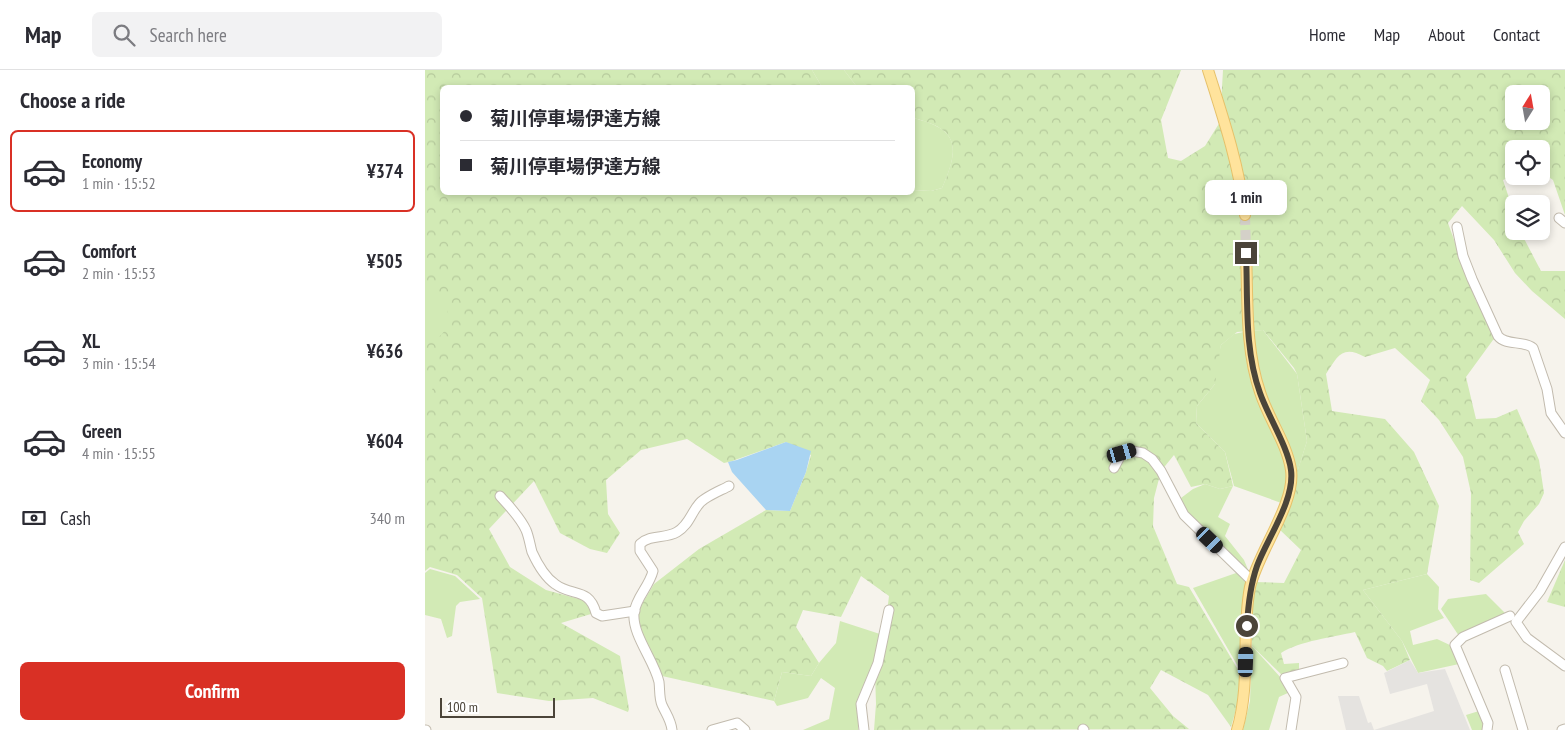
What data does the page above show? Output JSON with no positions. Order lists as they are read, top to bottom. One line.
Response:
{"scale_bar":"100 m","north":"top","page":{"header":"Map","search":"Search here","nav":["Home","Map","About","Contact"],"heading":"Choose a ride","banner":["菊川停車場伊達方線","菊川停車場伊達方線"],"list":[{"name":"Economy","note":"1 min · 15:52","value":"¥374"},{"name":"Comfort","note":"2 min · 15:53","value":"¥505"},{"name":"XL","note":"3 min · 15:54","value":"¥636"},{"name":"Green","note":"4 min · 15:55","value":"¥604"}],"bubble":"1 min","pay":["Cash","340 m"],"buttons":"Confirm","scale":"100 m"}}
